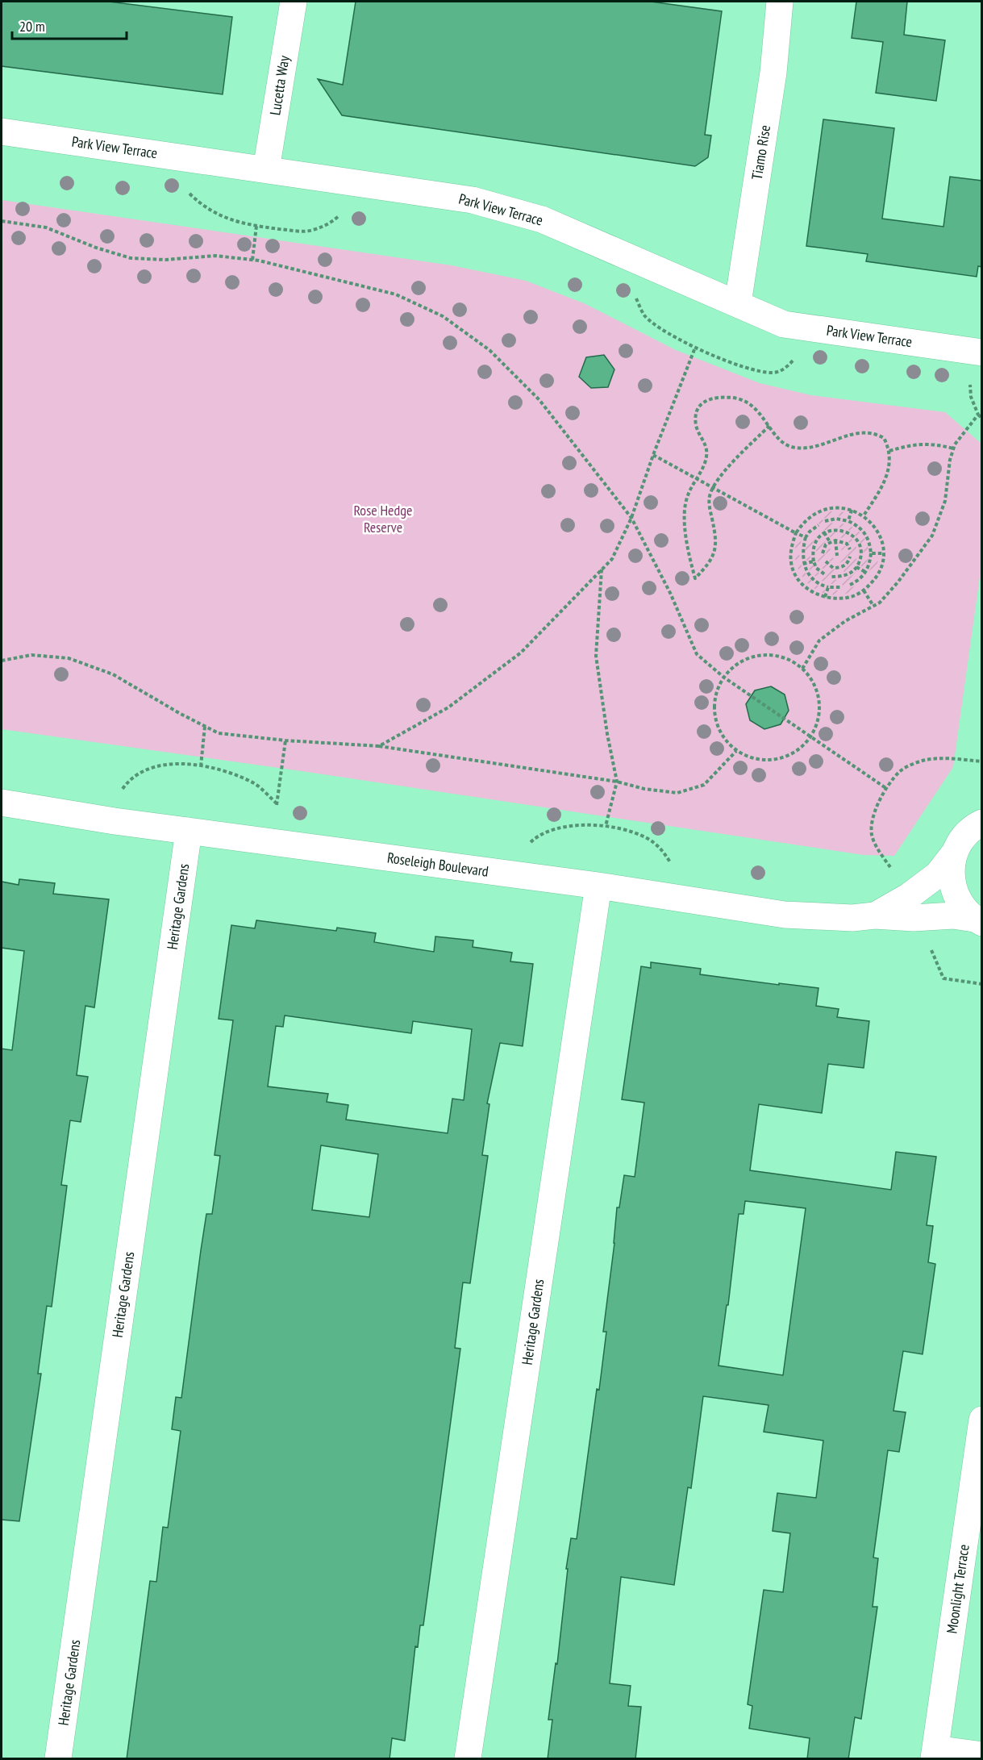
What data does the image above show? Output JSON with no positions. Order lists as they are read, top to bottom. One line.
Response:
{"streets":{"street":["Lucetta Way","Park View Terrace","Tiamo Rise","Roseleigh Boulevard","Heritage Gardens","Moonlight Terrace"]},"crossings":[["Lucetta Way","Park View Terrace"],["Park View Terrace","Tiamo Rise"],["Roseleigh Boulevard","Heritage Gardens"]],"parks":["Rose Hedge Reserve"],"scale_bar":"20 m"}
